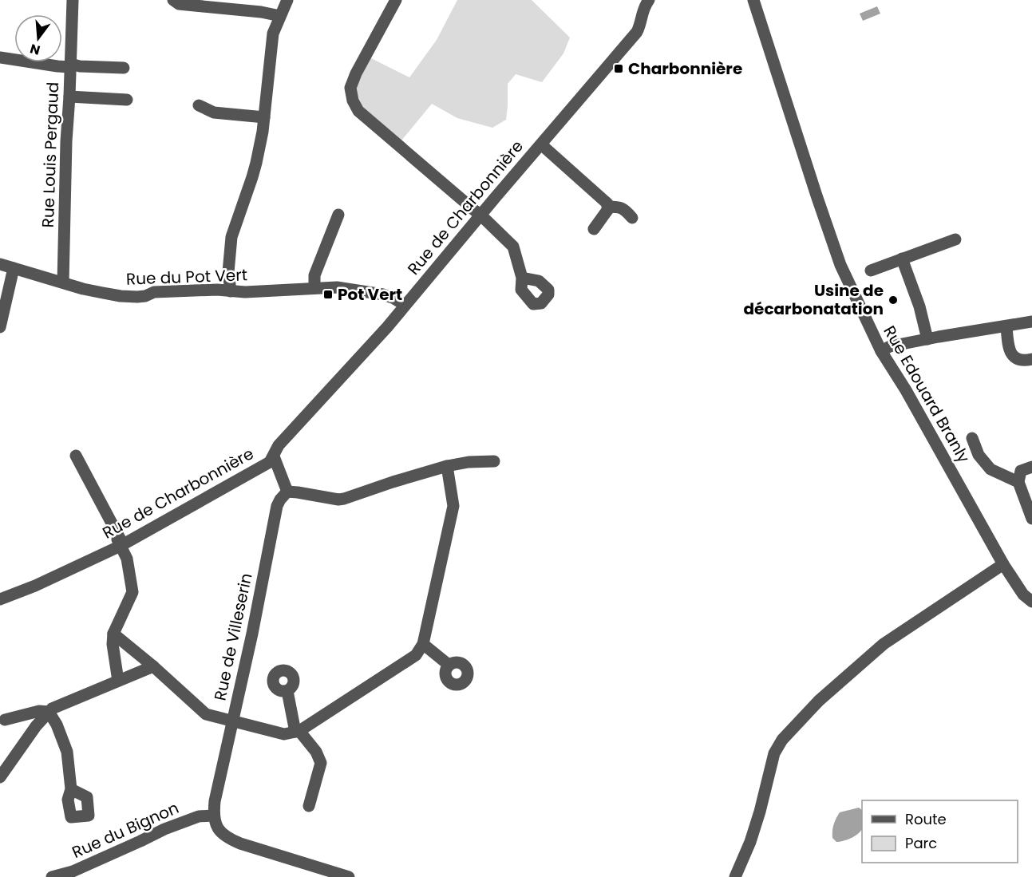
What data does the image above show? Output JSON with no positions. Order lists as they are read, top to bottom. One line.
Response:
{"streets":{"street":["Rue Louis Pergaud","Rue de Charbonnière","Rue du Pot Vert","Rue Edouard Branly","Rue de Villeserin","Rue du Bignon"]},"crossings":[["Rue Louis Pergaud","Rue du Pot Vert"],["Rue de Charbonnière","Rue du Pot Vert"],["Rue de Villeserin","Rue du Bignon"]],"places":{"transit":["Charbonnière","Pot Vert"],"other":["Usine de décarbonatation"]},"legend":["Route","Parc"],"north":"bottom"}
